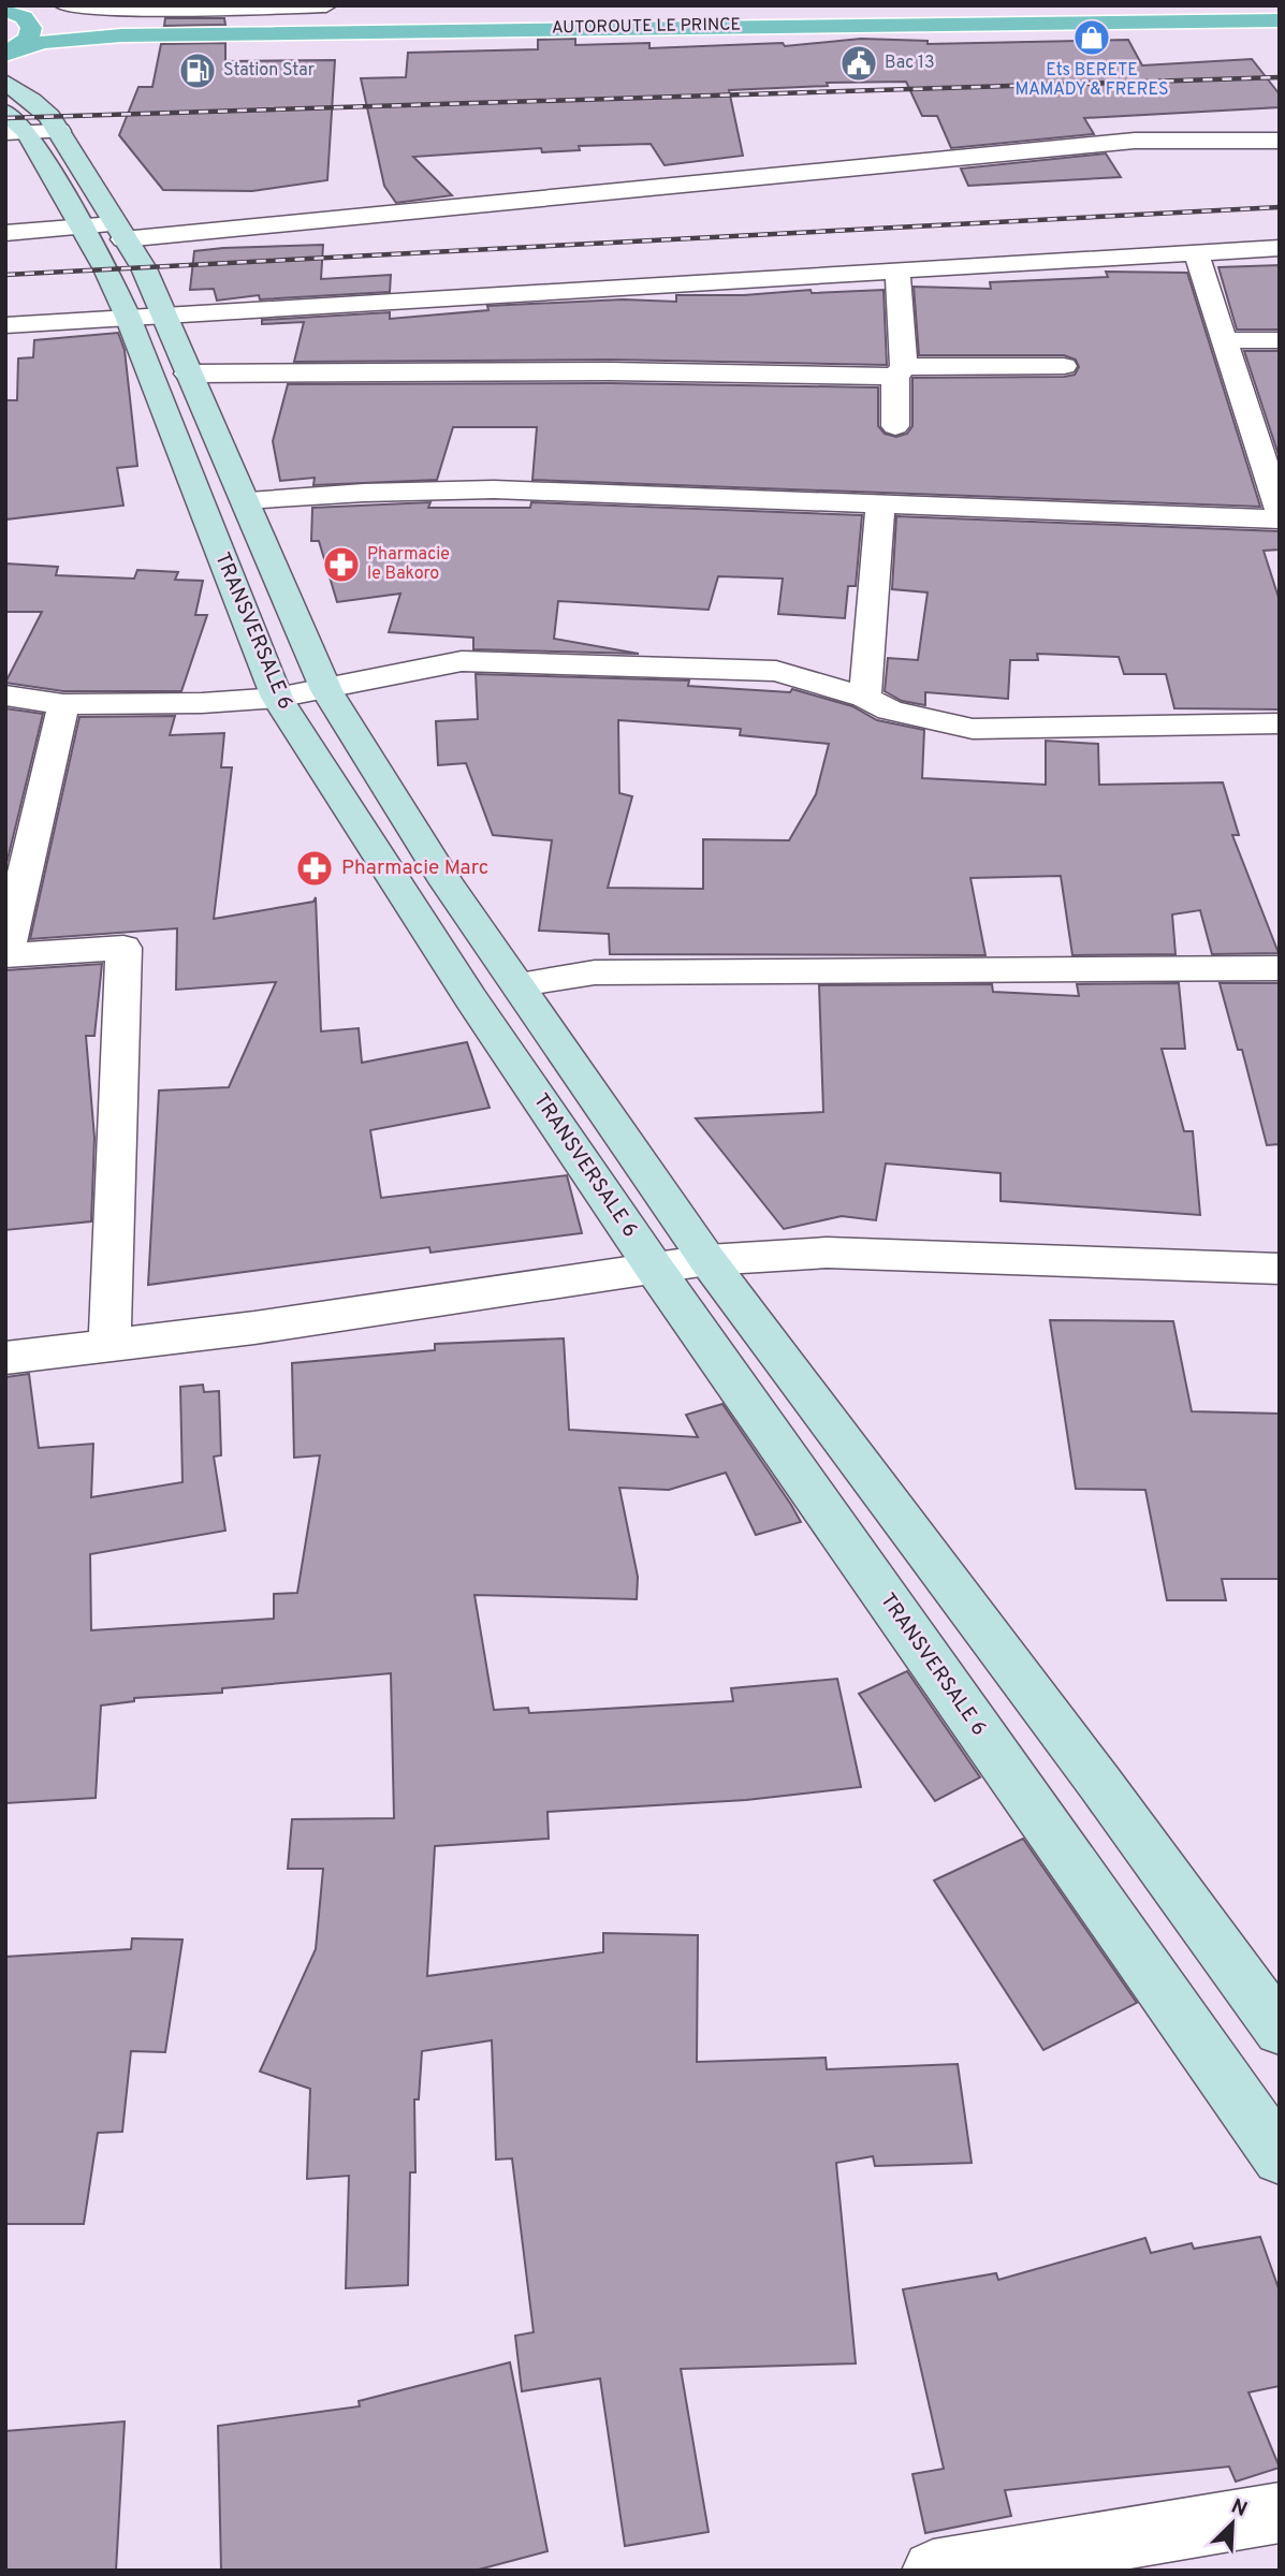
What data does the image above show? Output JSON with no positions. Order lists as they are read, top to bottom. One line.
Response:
{"streets":{"main road":["AUTOROUTE LE PRINCE","TRANSVERSALE 6"]},"crossings":[["AUTOROUTE LE PRINCE","TRANSVERSALE 6"]],"places":{"shop":["Ets BERETE MAMADY & FRERES"],"public building":["Bac 13"],"fuel station":["Station Star"],"pharmacy":["Pharmacie le Bakoro","Pharmacie Marc"]},"north":"top right"}
